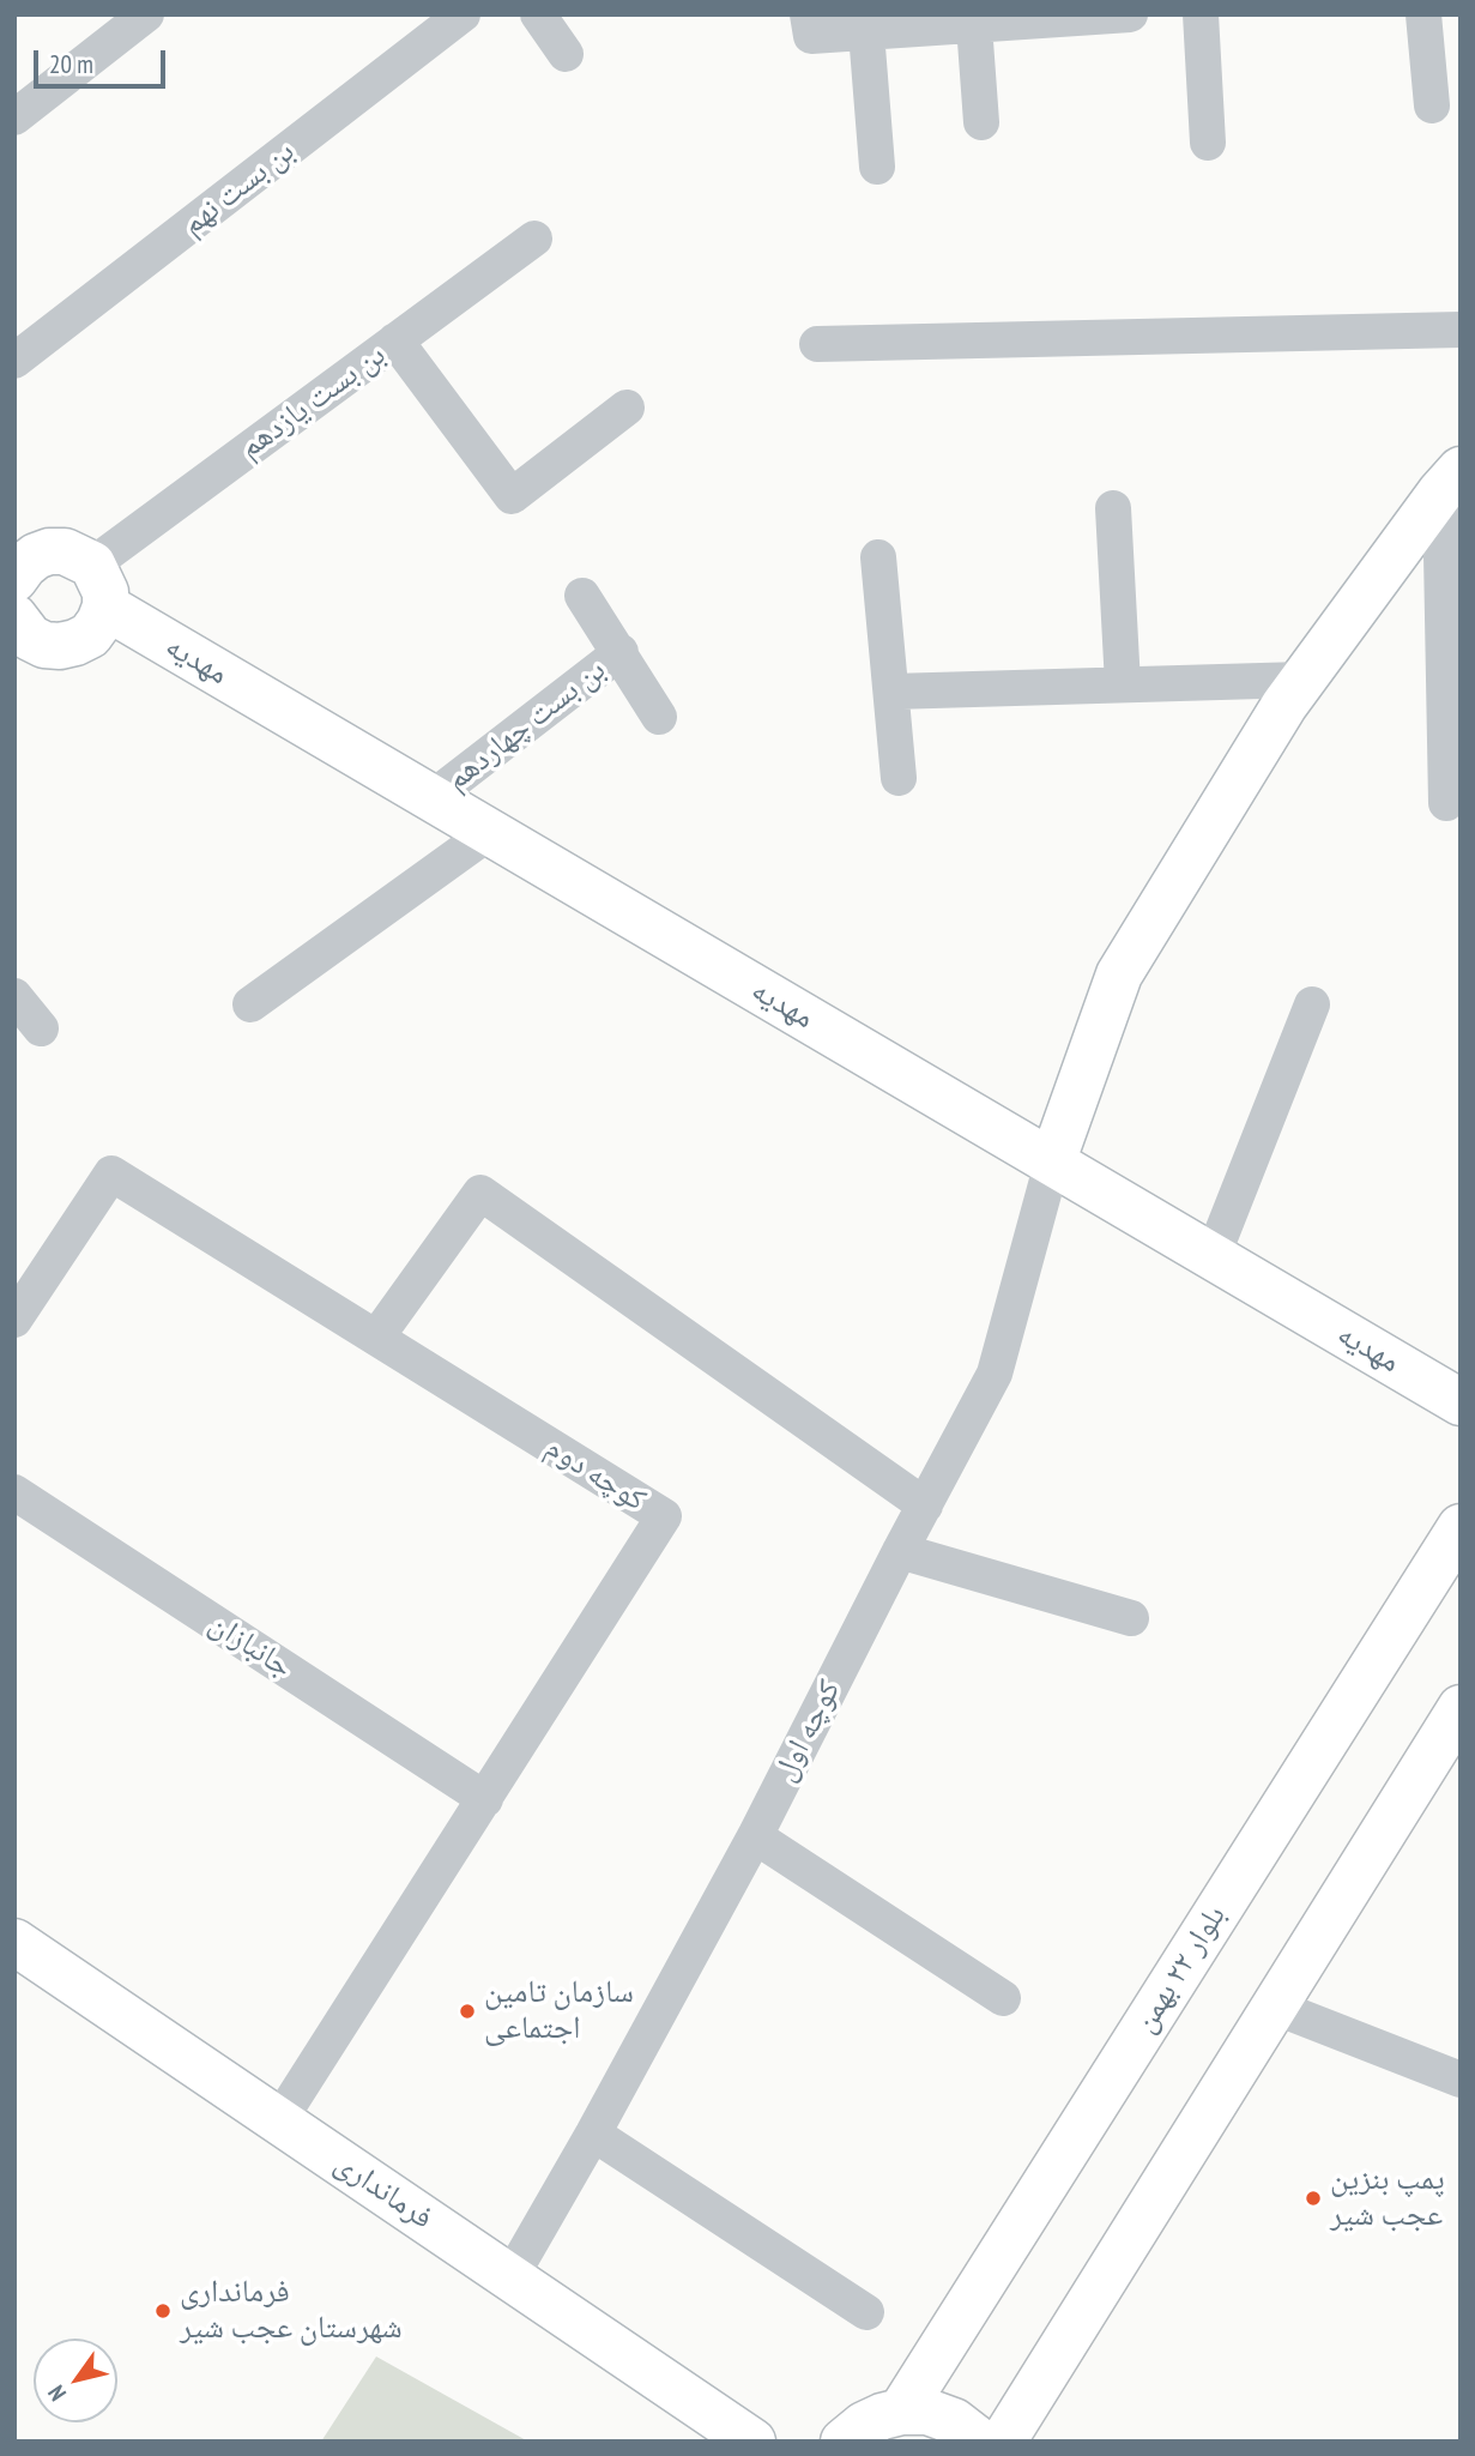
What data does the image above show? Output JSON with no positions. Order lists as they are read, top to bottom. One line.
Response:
{"streets":{"street":["بن بست نهم","بن بست یازدهم","مهدیه","بن بست چهاردهم","کوچه دوم","جانبازان","کوچه اول","بلوار ۲۲ بهمن","فرمانداری"]},"crossings":[["بن بست یازدهم","مهدیه"],["مهدیه","بن بست چهاردهم"],["مهدیه","کوچه اول"],["کوچه دوم","جانبازان"],["کوچه دوم","فرمانداری"],["کوچه اول","فرمانداری"]],"places":["سازمان تامین اجتماعی","پمپ بنزین عجب شیر","فرمانداری شهرستان عجب شیر"],"scale_bar":"20 m","north":"bottom left"}
